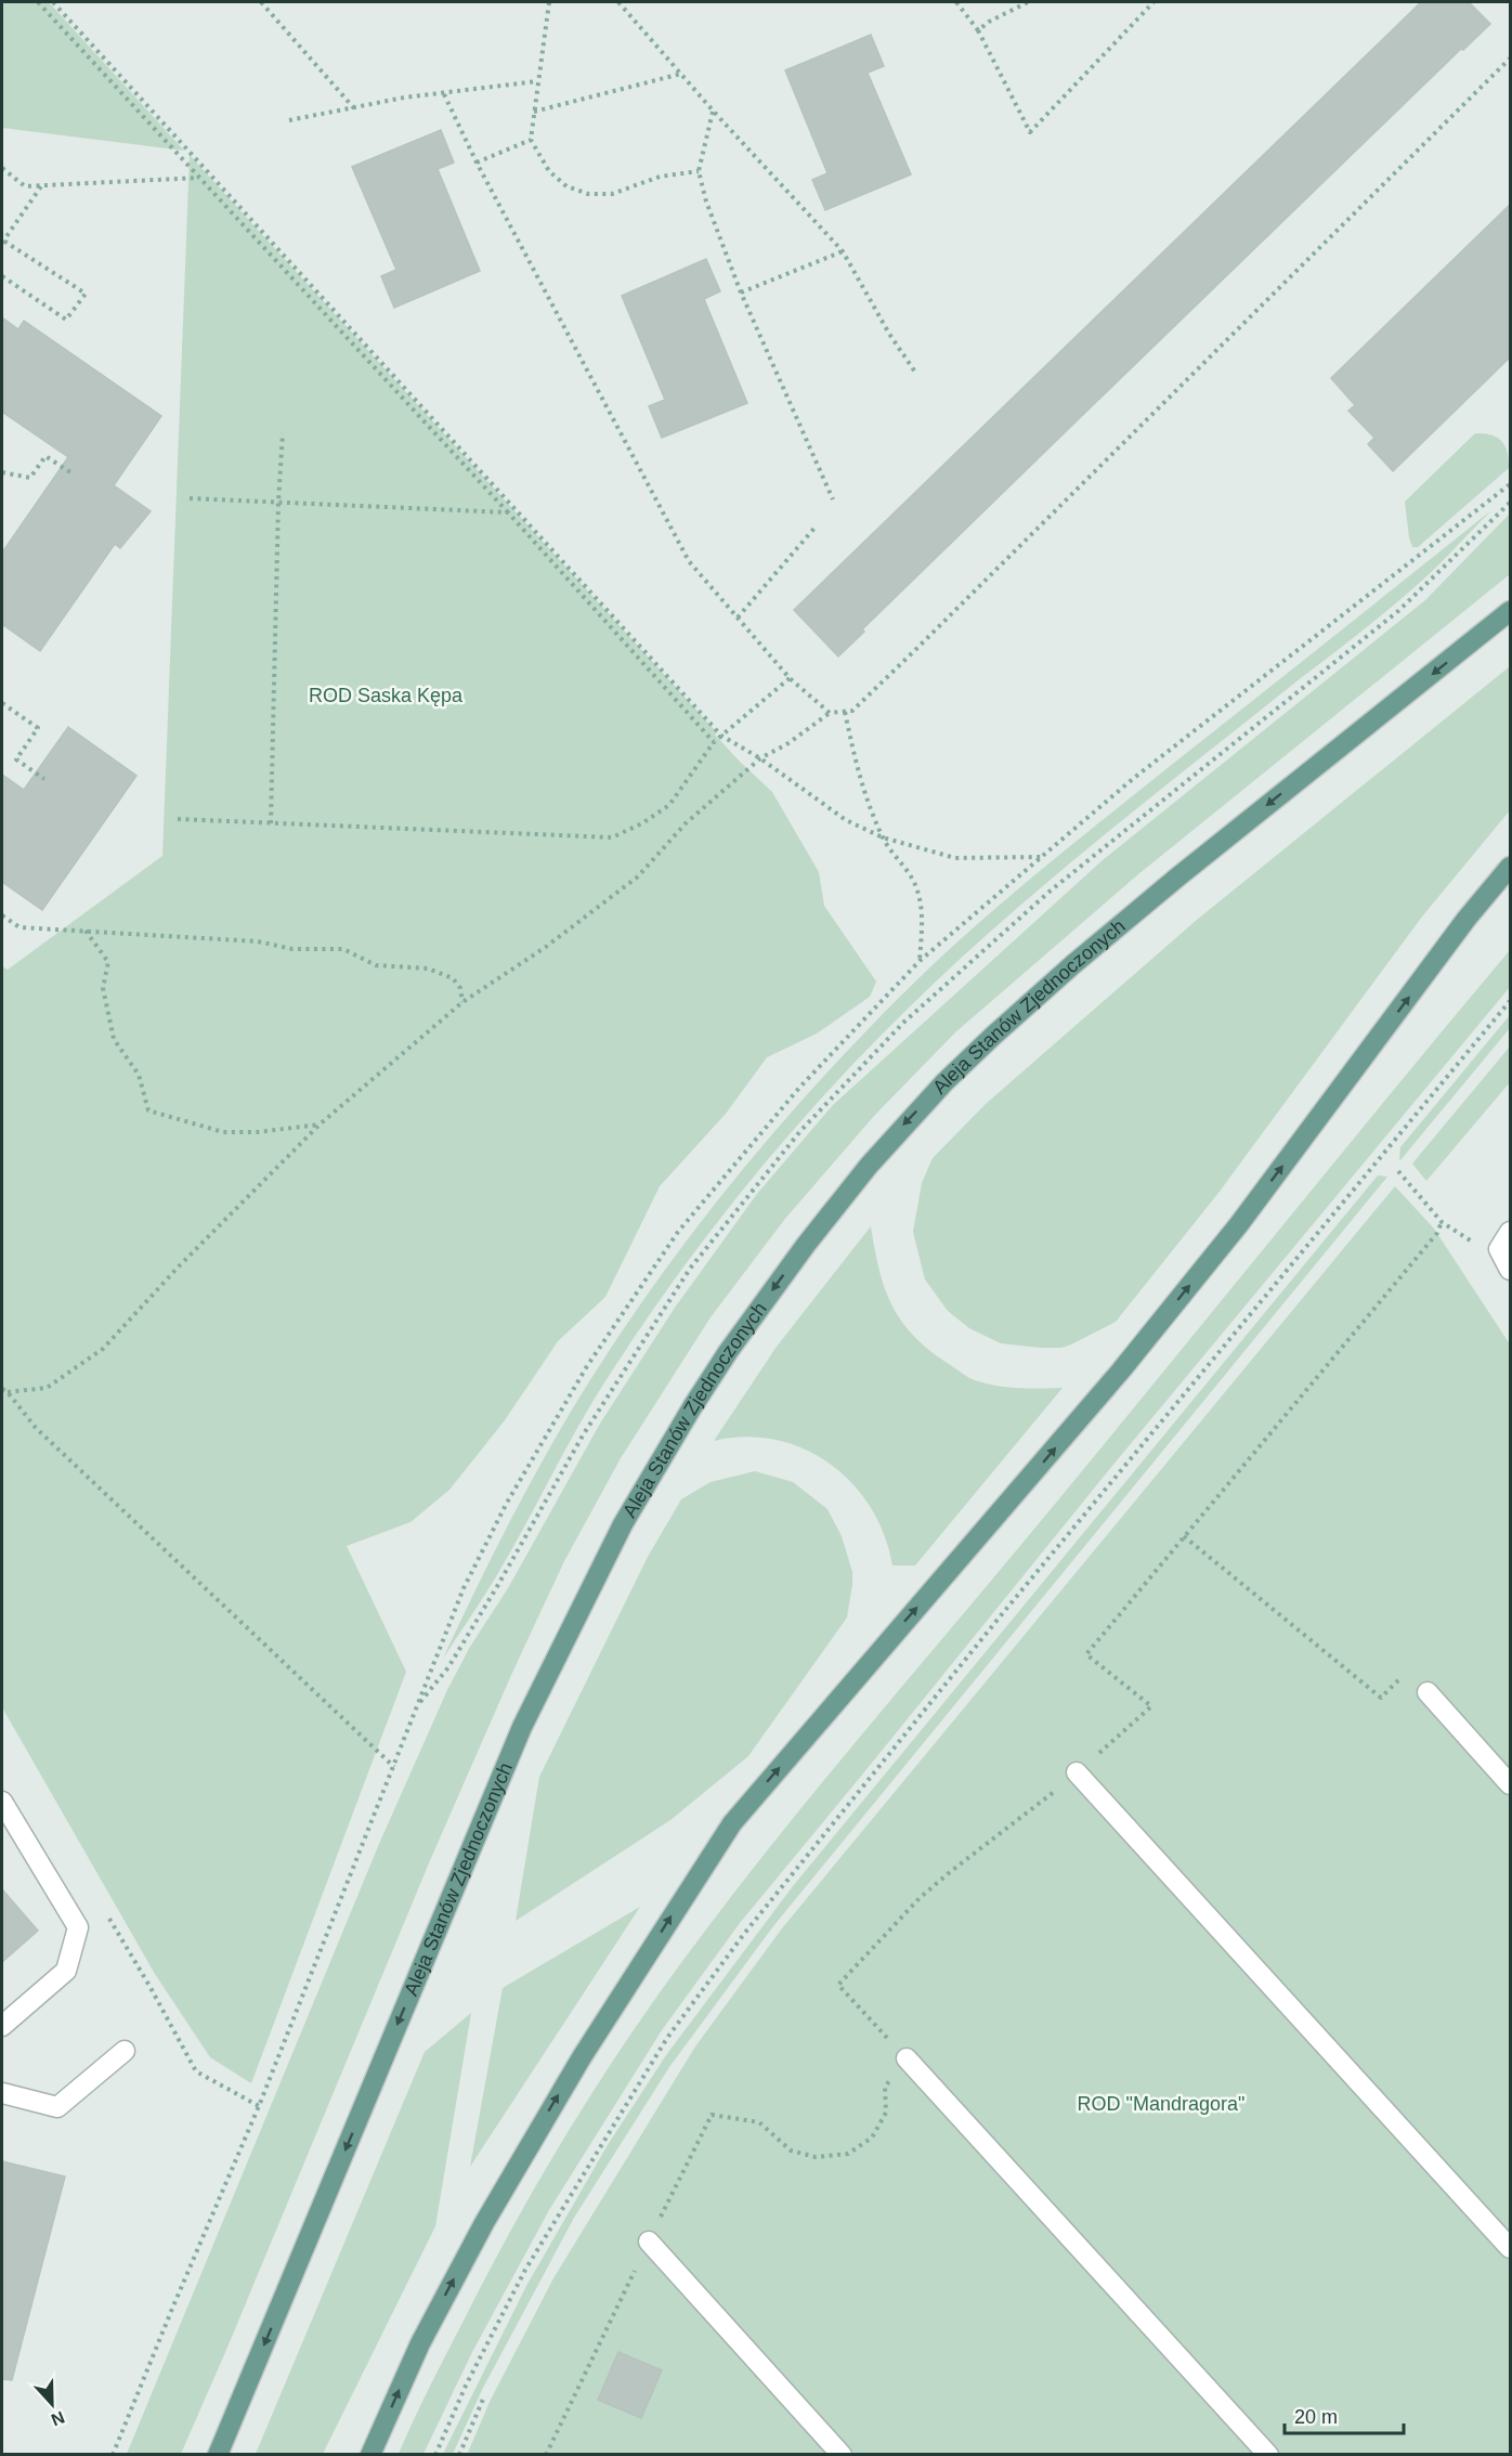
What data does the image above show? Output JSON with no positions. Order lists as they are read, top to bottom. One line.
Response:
{"streets":{"main road":["Aleja Stanów Zjednoczonych"]},"one_way":["Aleja Stanów Zjednoczonych"],"parks":["ROD Saska Kępa","ROD \"Mandragora\""],"scale_bar":"20 m","north":"bottom"}
